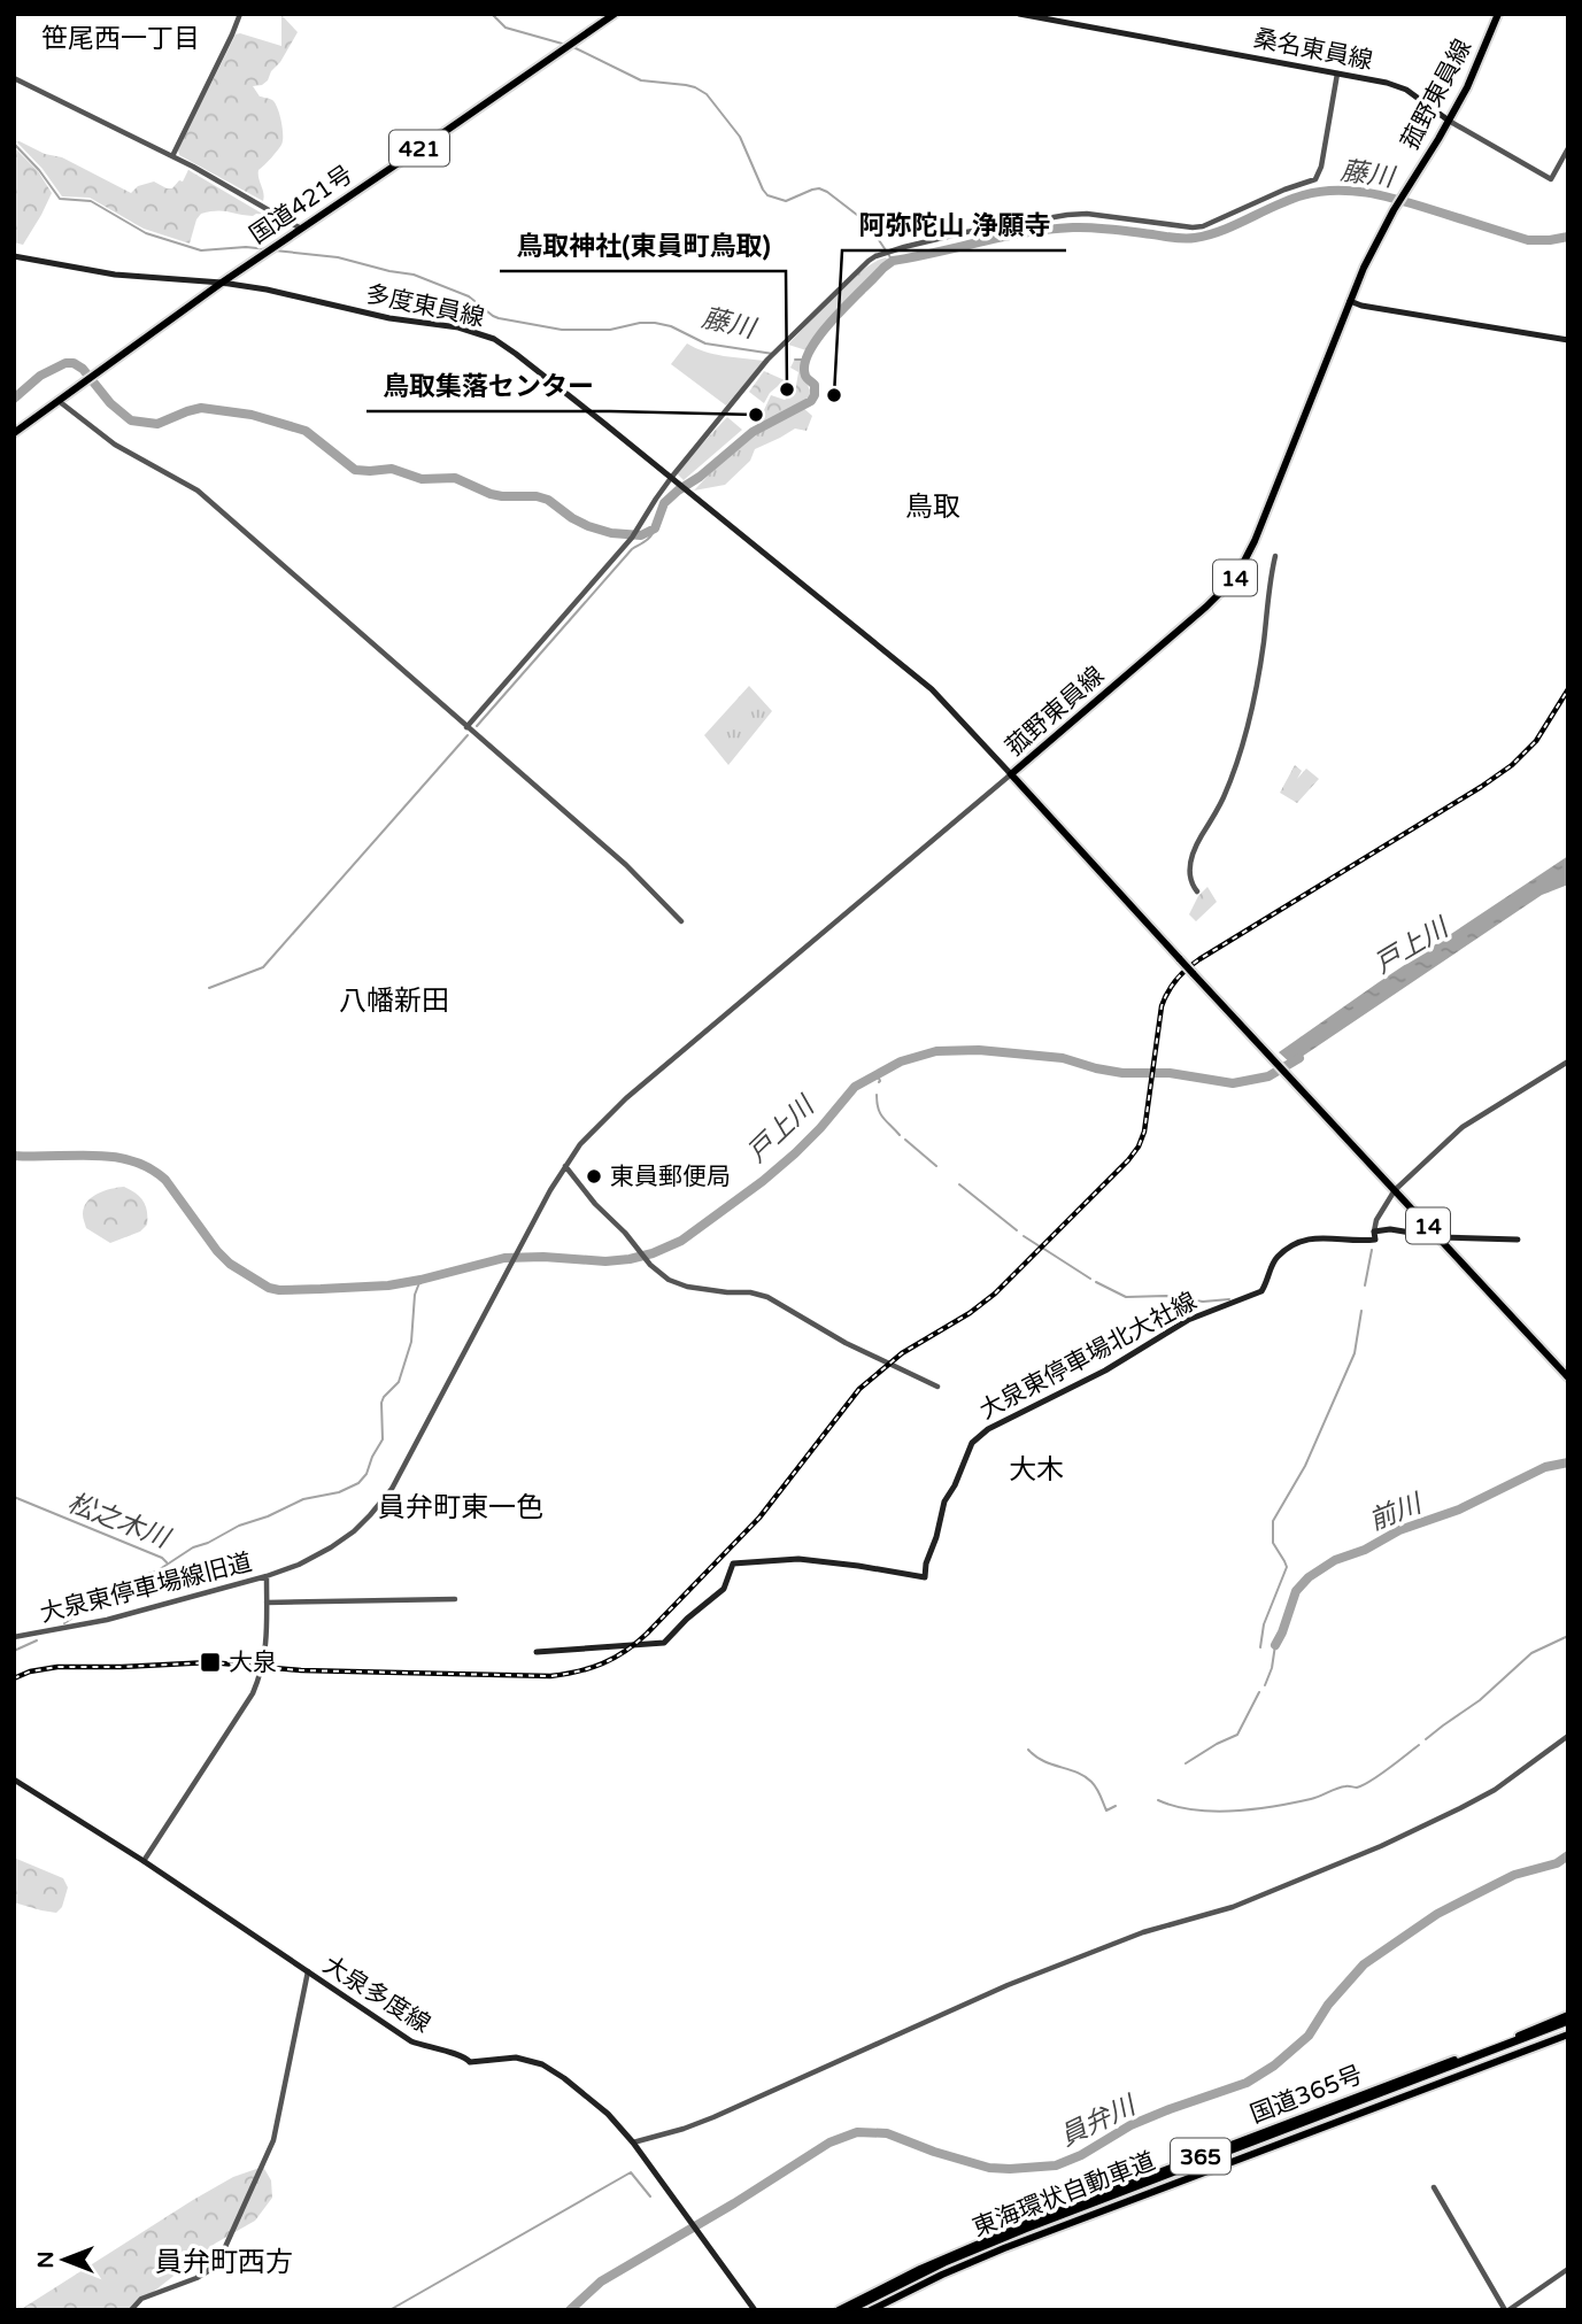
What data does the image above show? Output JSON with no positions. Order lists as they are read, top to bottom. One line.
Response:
{"streets":{"highway":["東海環状自動車道"],"main road":["桑名東員線","菰野東員線","421","国道421号","多度東員線","14","大泉東停車場北大社線","大泉多度線","国道365号","365"],"street":["大泉東停車場線旧道"]},"crossings":[["桑名東員線","菰野東員線"],["菰野東員線","多度東員線"],["菰野東員線","大泉東停車場北大社線"],["国道421号","多度東員線"],["国道365号","東海環状自動車道"]],"districts":["笹尾西一丁目","鳥取","八幡新田","大木","員弁町東一色","員弁町西方"],"water":["藤川","戸上川","前川","松之木川","員弁川"],"places":{"other":["鳥取神社(東員町鳥取)","阿弥陀山 浄願寺","鳥取集落センター","東員郵便局"],"transit":["大泉"]},"north":"left"}
